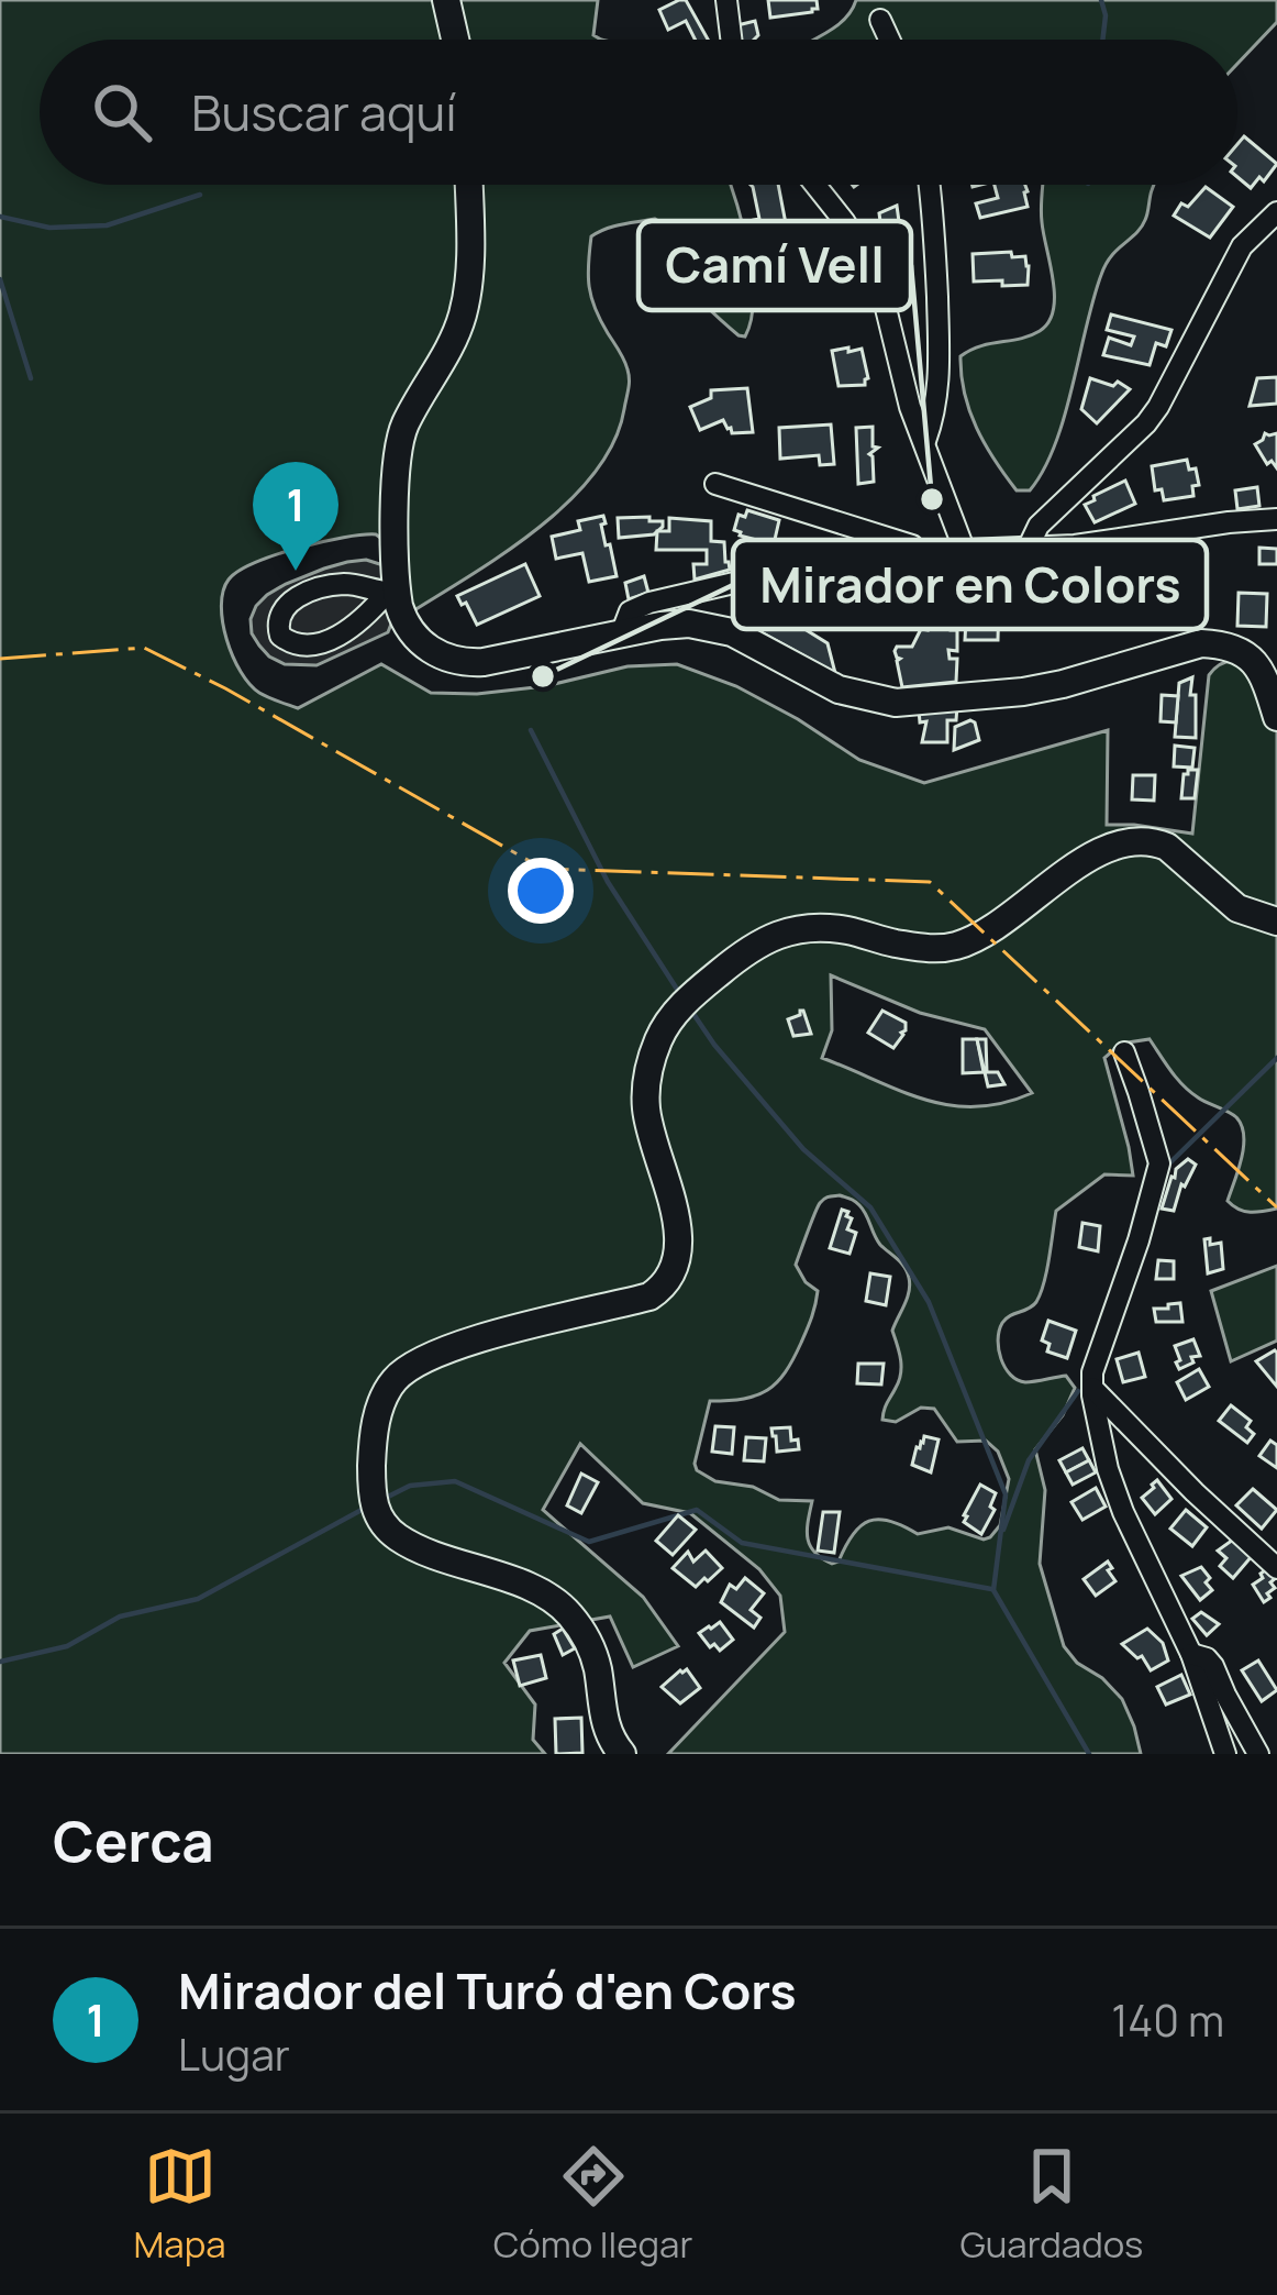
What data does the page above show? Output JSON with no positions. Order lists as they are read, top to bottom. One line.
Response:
{"places":["Camí Vell","Mirador en Colors"],"page":{"search":"Buscar aquí","pins":"1","heading":"Cerca","list":[{"mark":"1","name":"Mirador del Turó d'en Cors","note":"Lugar","value":"140 m"}],"nav":["Mapa","Cómo llegar","Guardados"]}}
